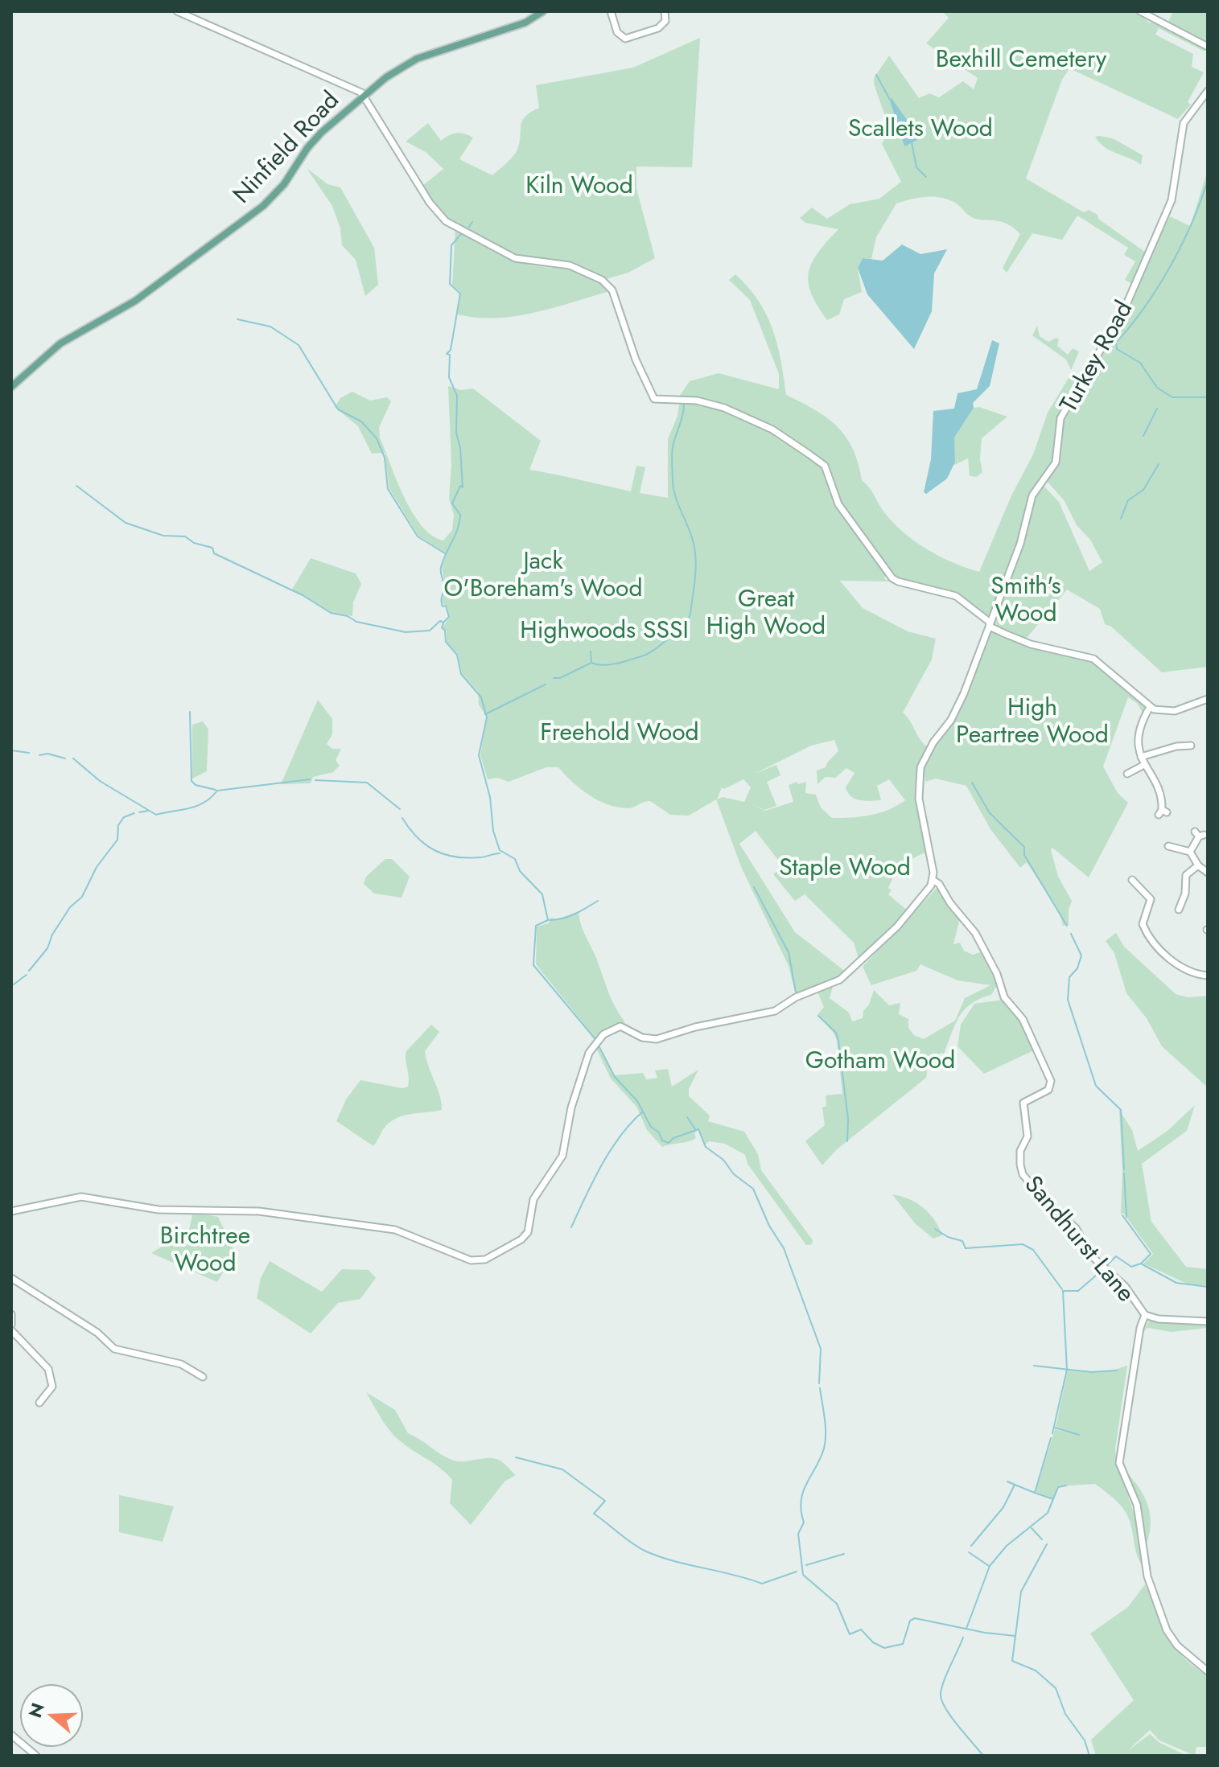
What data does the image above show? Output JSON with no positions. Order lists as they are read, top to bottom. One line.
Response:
{"streets":{"main road":["Ninfield Road"],"street":["Turkey Road","Sandhurst Lane"]},"crossings":[["Turkey Road","Sandhurst Lane"]],"parks":["Bexhill Cemetery","Scallets Wood","Kiln Wood","Jack O'Boreham's Wood","Smith's Wood","Great High Wood","Highwoods SSSI","High Peartree Wood","Freehold Wood","Staple Wood","Gotham Wood","Birchtree Wood"],"north":"left"}
